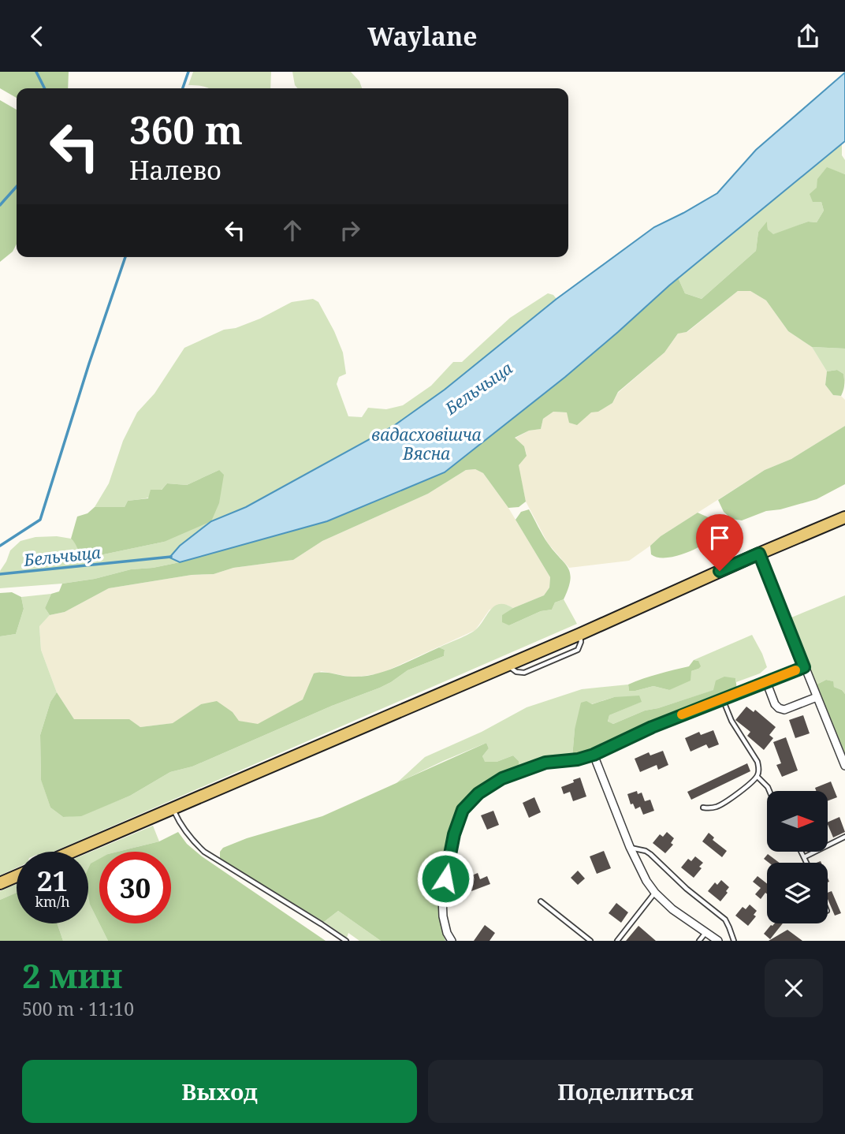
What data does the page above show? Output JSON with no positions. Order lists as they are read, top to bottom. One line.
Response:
{"water":["Бельчыца","вадасховішча Вясна"],"north":"right","page":{"header":"Waylane","turn":["360 m","Налево"],"speed":"21 km/h","limit":"30","heading":["2 мин","500 m · 11:10"],"buttons":["Выход","Поделиться"]}}
